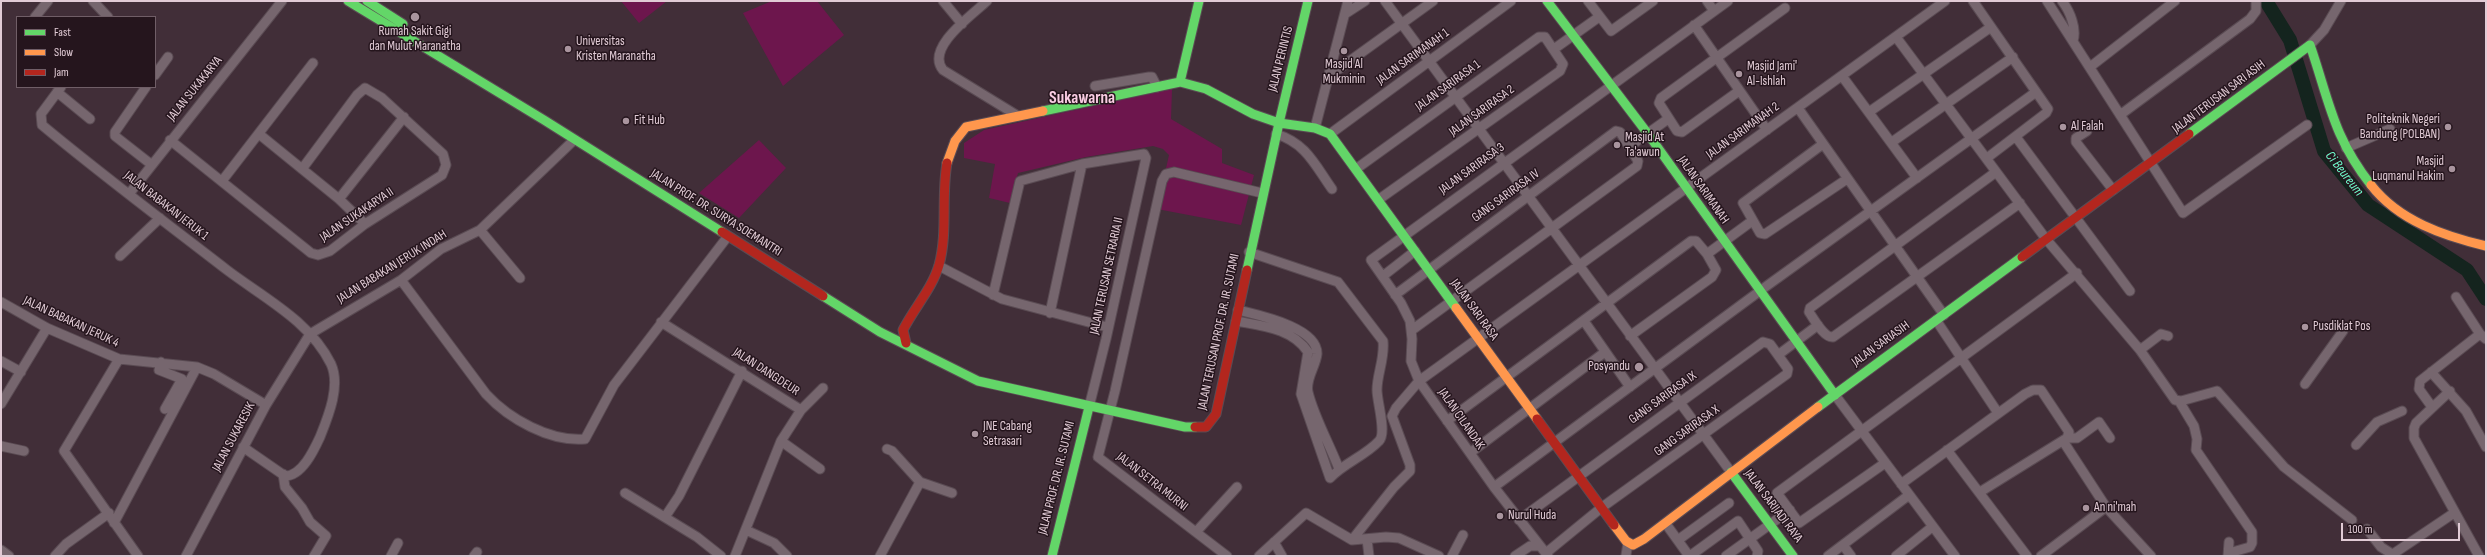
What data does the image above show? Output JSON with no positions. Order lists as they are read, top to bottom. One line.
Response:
{"streets":{"main road":["JALAN PERINTIS","JALAN TERUSAN SARI ASIH","JALAN SARIMANAH","JALAN PROF. DR. SURYA SOEMANTRI","JALAN SARI RASA","JALAN TERUSAN PROF. DR. IR. SUTAMI","JALAN SARIASIH","JALAN PROF. DR. IR. SUTAMI","JALAN SARIJADI RAYA"],"street":["JALAN SARIMANAH 1","JALAN SARIRASA 1","JALAN SUKAKARYA","JALAN SARIRASA 2","JALAN SARIMANAH 2","JALAN SARIRASA 3","GANG SARIRASA IV","JALAN BABAKAN JERUK 1","JALAN SUKAKARYA II","JALAN BABAKAN JERUK INDAH","JALAN TERUSAN SETRARIA II","JALAN BABAKAN JERUK 4","JALAN DANGDEUR","GANG SARIRASA IX","JALAN CILANDAK","GANG SARIRASA X","JALAN SUKARESIK","JALAN SETRA MURNI"]},"crossings":[["JALAN SARIMANAH 1","JALAN SARI RASA"],["JALAN PERINTIS","JALAN TERUSAN PROF. DR. IR. SUTAMI"],["JALAN SARIRASA 1","JALAN SARIRASA 2"],["JALAN SARIRASA 1","JALAN SARI RASA"],["JALAN SUKAKARYA","JALAN BABAKAN JERUK 1"],["JALAN SUKAKARYA","JALAN SUKAKARYA II"],["JALAN TERUSAN SARI ASIH","JALAN SARIASIH"],["JALAN SARIRASA 2","JALAN SARI RASA"],["JALAN SARIMANAH 2","JALAN SARIMANAH"],["JALAN SARIMANAH 2","JALAN SARI RASA"],["JALAN SARIMANAH 2","JALAN CILANDAK"],["JALAN SARIRASA 3","JALAN SARIMANAH"],["JALAN SARIRASA 3","JALAN SARI RASA"],["JALAN SARIRASA 3","JALAN CILANDAK"],["JALAN SARIMANAH","JALAN SARIASIH"],["GANG SARIRASA IV","JALAN SARI RASA"],["GANG SARIRASA IV","JALAN CILANDAK"],["JALAN BABAKAN JERUK 1","JALAN BABAKAN JERUK INDAH"],["JALAN BABAKAN JERUK 1","JALAN SUKARESIK"],["JALAN PROF. DR. SURYA SOEMANTRI","JALAN BABAKAN JERUK INDAH"],["JALAN PROF. DR. SURYA SOEMANTRI","JALAN TERUSAN PROF. DR. IR. SUTAMI"],["JALAN PROF. DR. SURYA SOEMANTRI","JALAN PROF. DR. IR. SUTAMI"],["JALAN BABAKAN JERUK INDAH","JALAN SUKARESIK"],["JALAN SARI RASA","JALAN SARIASIH"],["JALAN SARI RASA","GANG SARIRASA IX"],["JALAN SARI RASA","GANG SARIRASA X"],["JALAN BABAKAN JERUK 4","JALAN SUKARESIK"],["JALAN TERUSAN PROF. DR. IR. SUTAMI","JALAN PROF. DR. IR. SUTAMI"],["JALAN TERUSAN PROF. DR. IR. SUTAMI","JALAN SETRA MURNI"],["JALAN SARIASIH","JALAN SARIJADI RAYA"],["GANG SARIRASA IX","JALAN CILANDAK"],["GANG SARIRASA IX","GANG SARIRASA X"],["JALAN CILANDAK","GANG SARIRASA X"]],"districts":["Sukawarna"],"water":["Ci Beureum"],"places":["Rumah Sakit Gigi dan Mulut Maranatha","Universitas Kristen Maranatha","Masjid Al Mukminin","Masjid Jami' Al-Ishlah","Fit Hub","Al Falah","Politeknik Negeri Bandung (POLBAN)","Masjid At Ta'awun","Masjid Luqmanul Hakim","Pusdiklat Pos","Posyandu","JNE Cabang Setrasari","An ni'mah","Nurul Huda"],"legend":["Fast","Slow","Jam"],"scale_bar":"100 m"}
